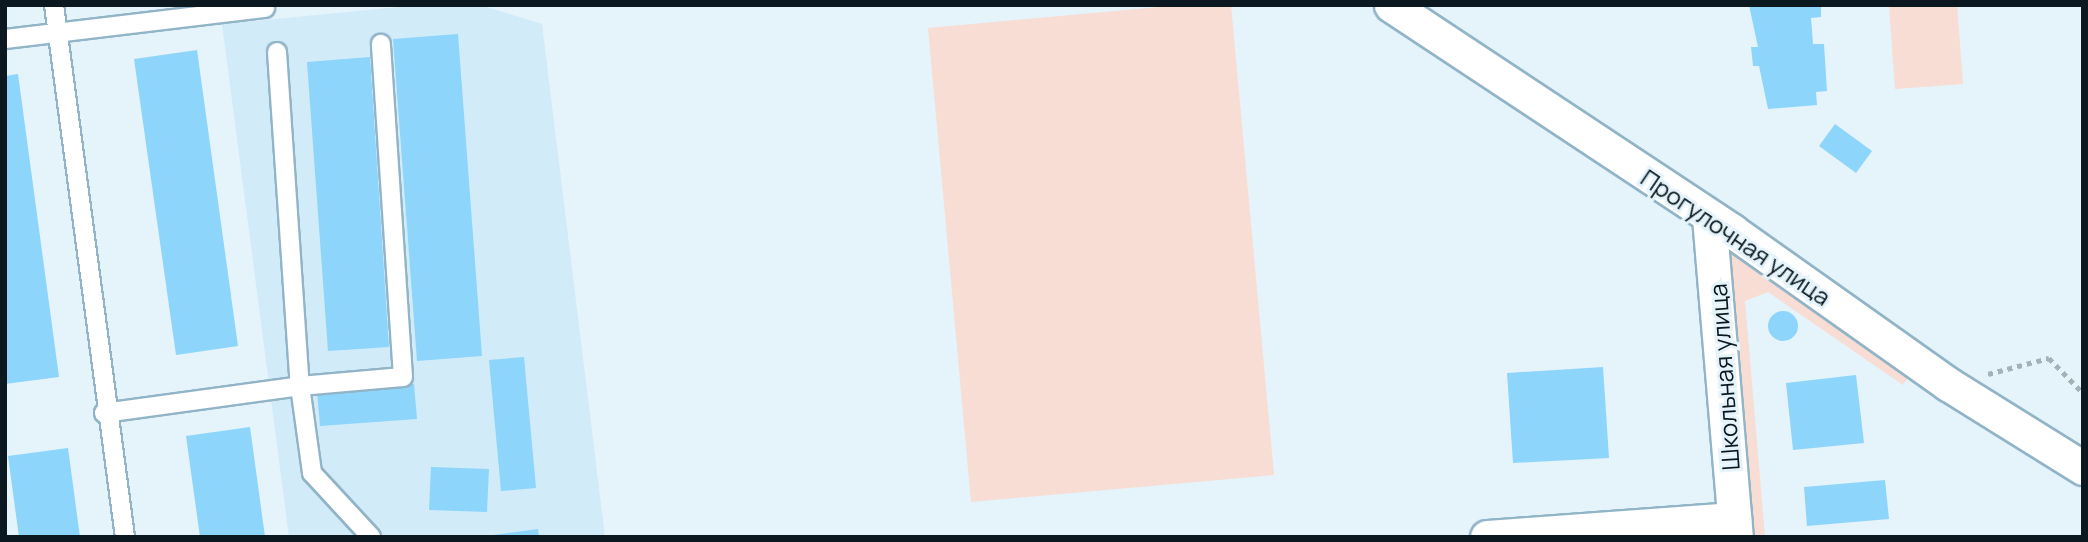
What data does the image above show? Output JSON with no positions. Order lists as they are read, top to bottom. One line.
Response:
{"streets":{"street":["Прогулочная улица","Школьная улица"]},"crossings":[["Прогулочная улица","Школьная улица"]]}
